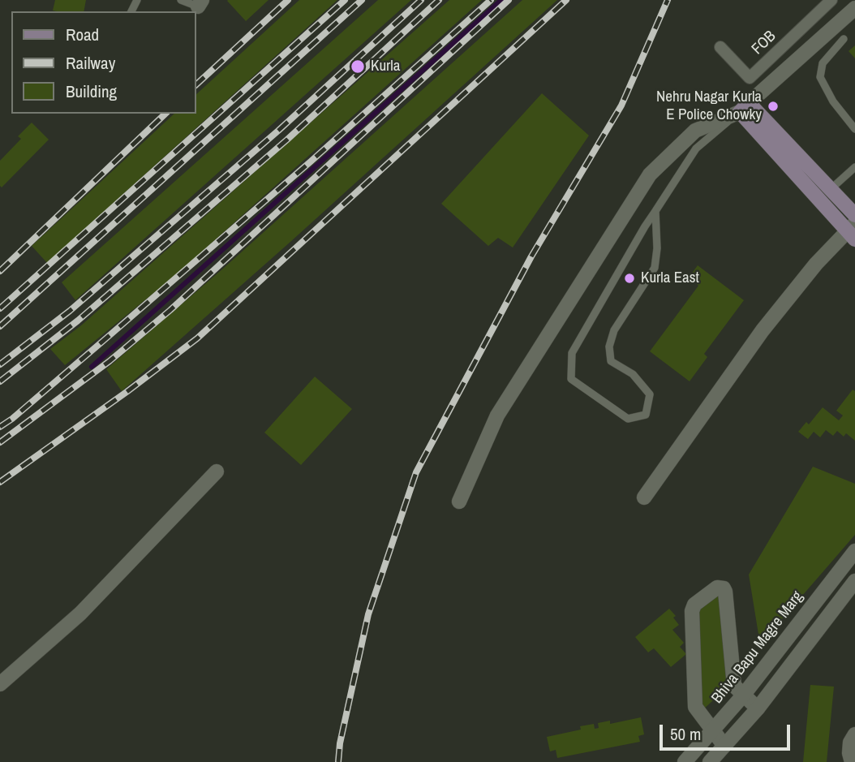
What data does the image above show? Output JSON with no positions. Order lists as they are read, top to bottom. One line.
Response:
{"streets":{"street":["FOB","Bhiva Bapu Magre Marg"]},"places":["Kurla","Nehru Nagar Kurla E Police Chowky","Kurla East"],"legend":["Road","Railway","Building"],"scale_bar":"50 m"}
